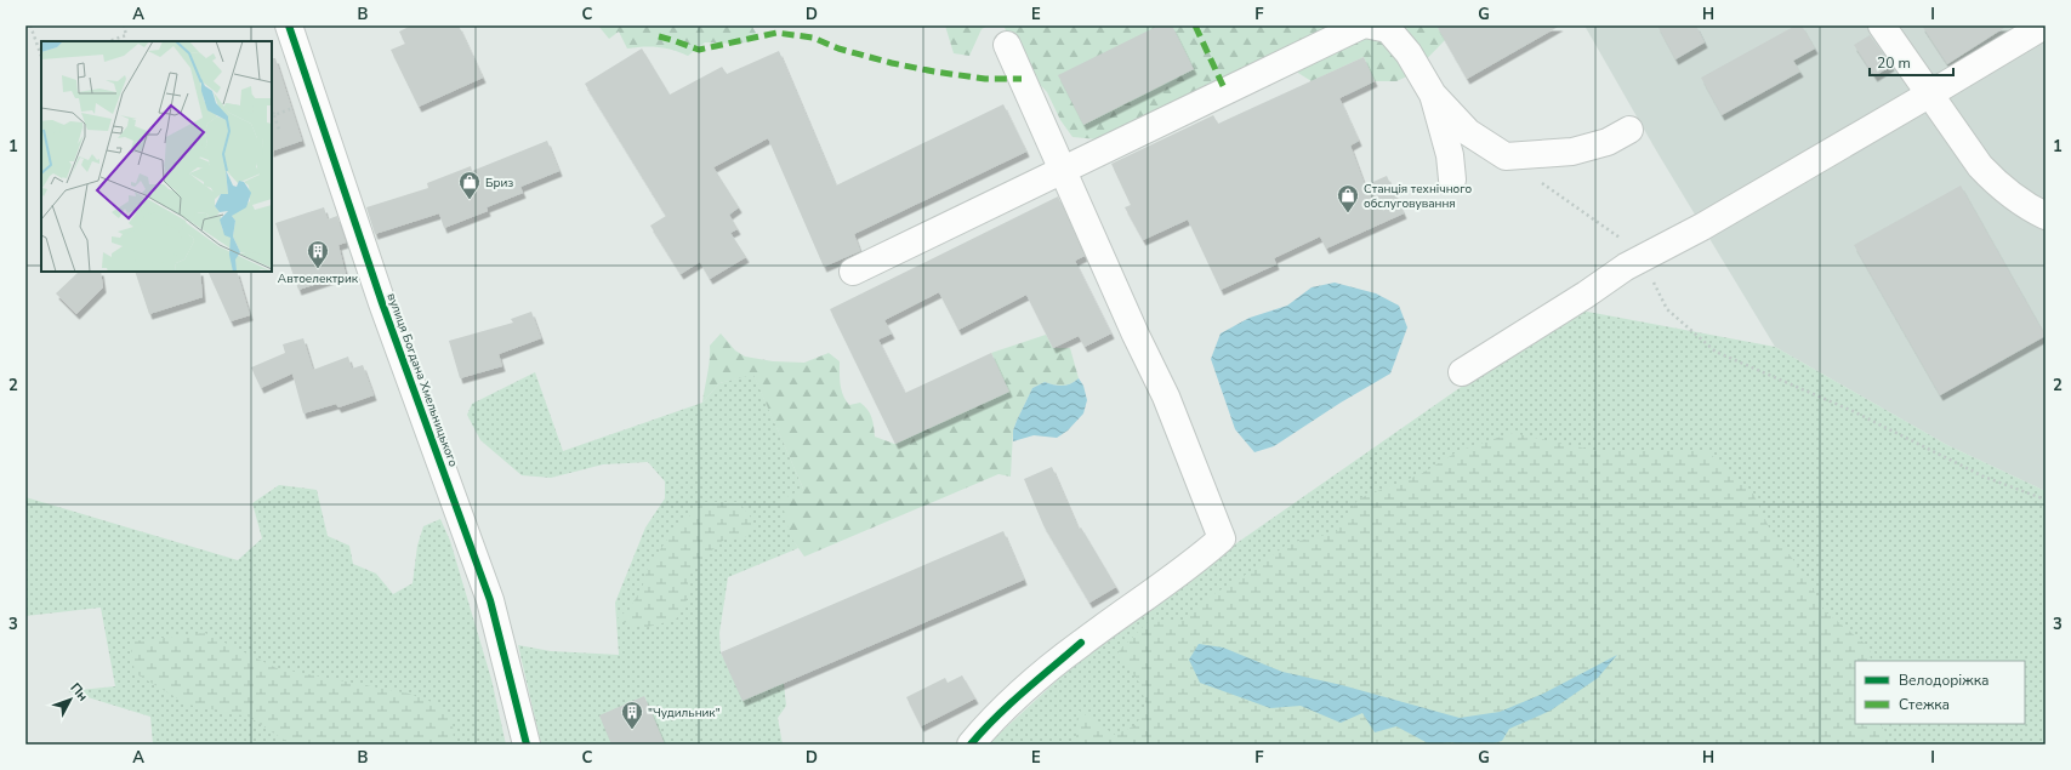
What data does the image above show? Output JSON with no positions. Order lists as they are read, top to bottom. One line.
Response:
{"streets":{"street":["вулиця Богдана Хмельницького"]},"places":{"shop":["Бриз","Cтанція технічного обслуговування"],"building":["Автоелектрик","\"Чудильник\""]},"legend":["Велодоріжка","Стежка"],"scale_bar":"20 m","north":"top right","grid":{"columns":["A","B","C","D","E","F","G","H","I"],"rows":["1","2","3"]}}
